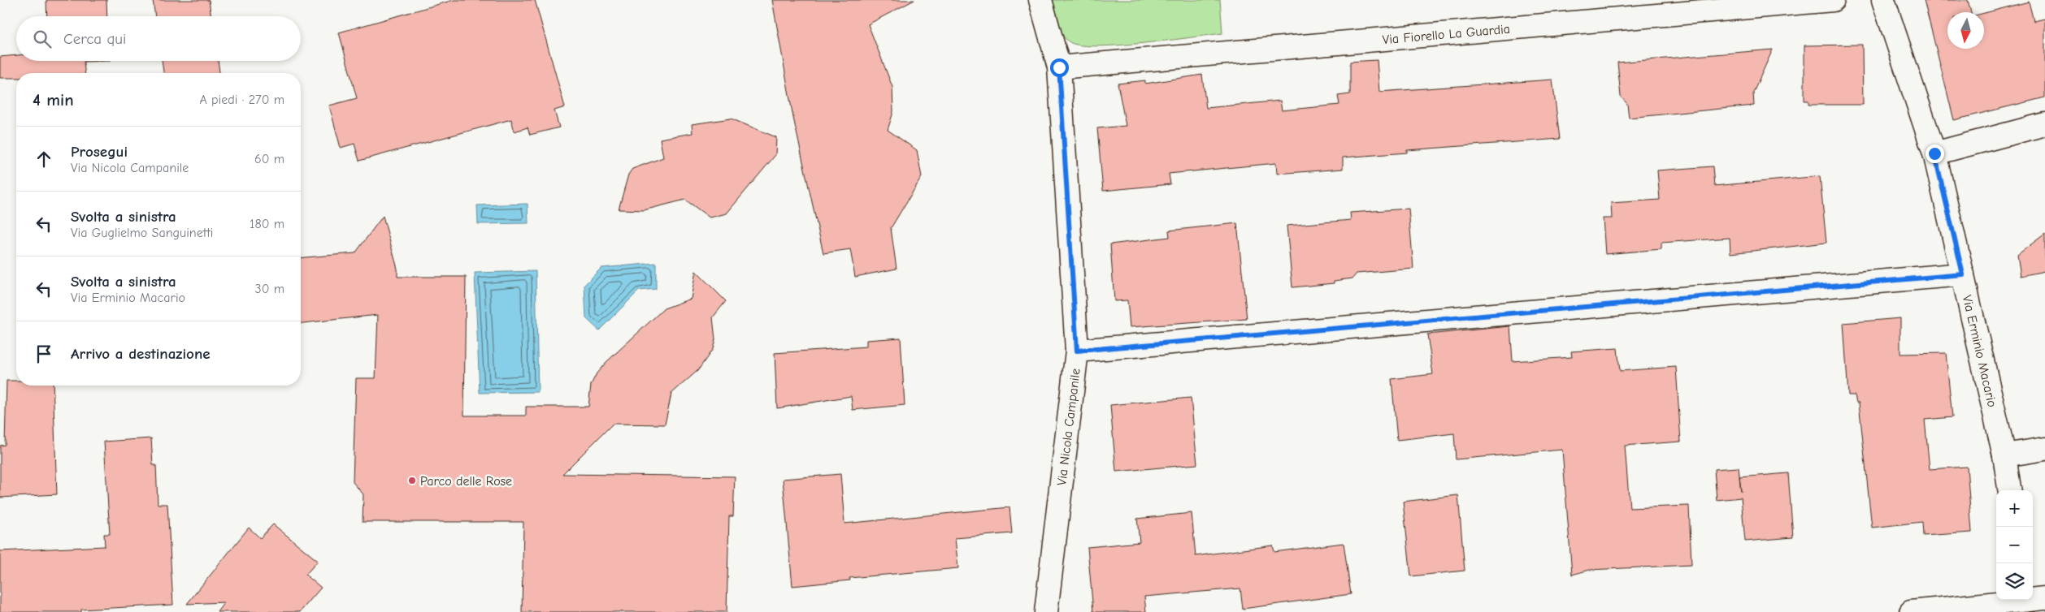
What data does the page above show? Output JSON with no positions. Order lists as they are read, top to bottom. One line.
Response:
{"streets":{"street":["Via Fiorello La Guardia","Via Erminio Macario","Via Nicola Campanile"]},"crossings":[["Via Fiorello La Guardia","Via Nicola Campanile"]],"places":["Parco delle Rose"],"north":"bottom","page":{"search":"Cerca qui","heading":["4 min","A piedi · 270 m"],"list":[["Prosegui","Via Nicola Campanile","60 m"],["Svolta a sinistra","Via Guglielmo Sanguinetti","180 m"],["Svolta a sinistra","Via Erminio Macario","30 m"],"Arrivo a destinazione"],"map_buttons":["+","−"]}}
